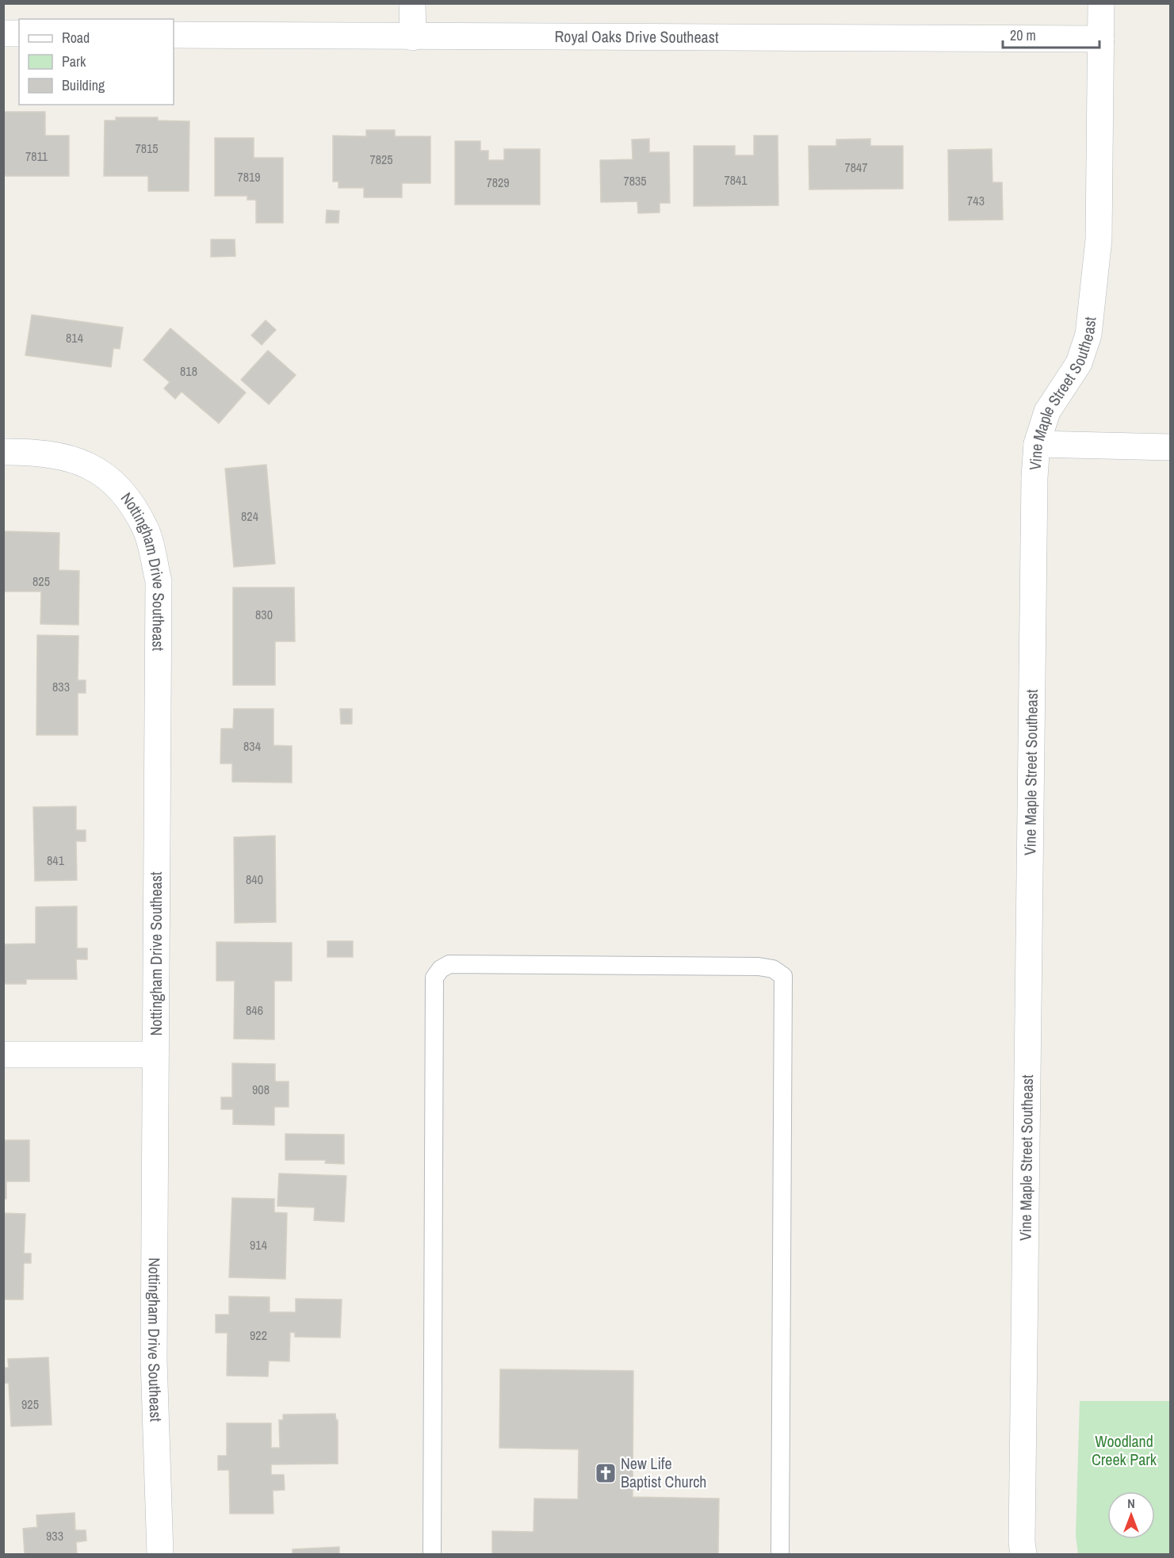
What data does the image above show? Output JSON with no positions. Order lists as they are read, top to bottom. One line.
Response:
{"streets":{"street":["Royal Oaks Drive Southeast","Vine Maple Street Southeast","Nottingham Drive Southeast"]},"crossings":[["Royal Oaks Drive Southeast","Vine Maple Street Southeast"]],"parks":["Woodland Creek Park"],"places":{"church":["New Life Baptist Church"]},"house_numbers":["7815","7811","7825","7847","7819","7841","7835","7829","743","814","818","824","825","830","833","834","841","840","846","908","914","922","925","933"],"legend":["Road","Park","Building"],"scale_bar":"20 m","north":"top"}
